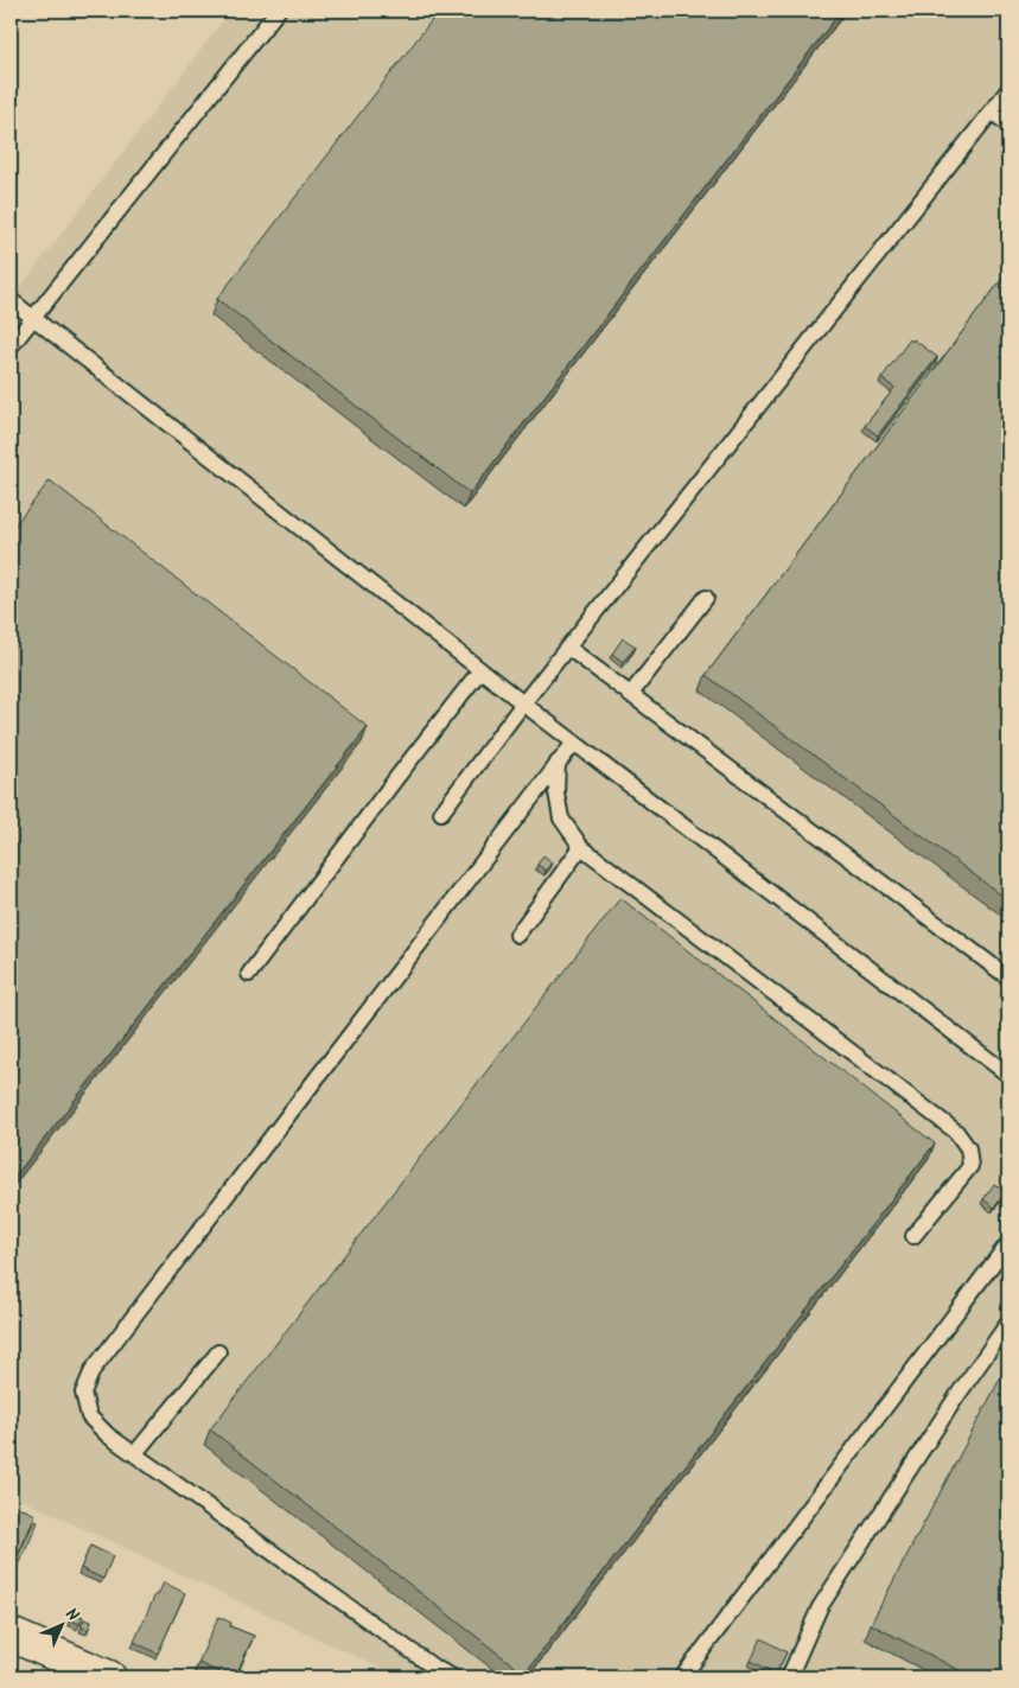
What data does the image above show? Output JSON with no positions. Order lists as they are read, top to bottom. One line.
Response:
{"north":"top right"}
